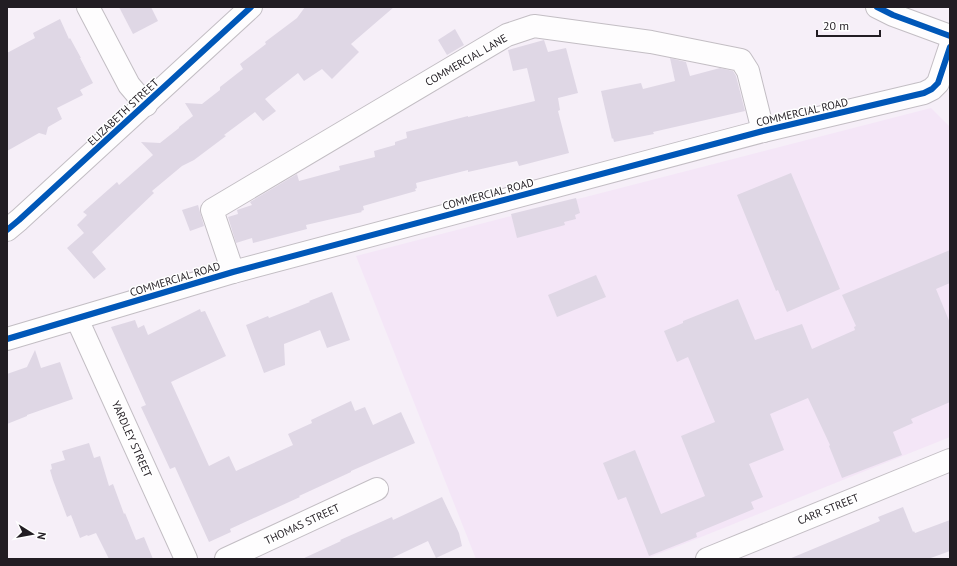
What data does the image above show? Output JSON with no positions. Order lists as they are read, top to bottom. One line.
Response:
{"streets":{"street":["COMMERCIAL LANE","ELIZABETH STREET","COMMERCIAL ROAD","YARDLEY STREET","CARR STREET","THOMAS STREET"]},"crossings":[["COMMERCIAL LANE","COMMERCIAL ROAD"],["COMMERCIAL ROAD","YARDLEY STREET"]],"scale_bar":"20 m","north":"right"}
